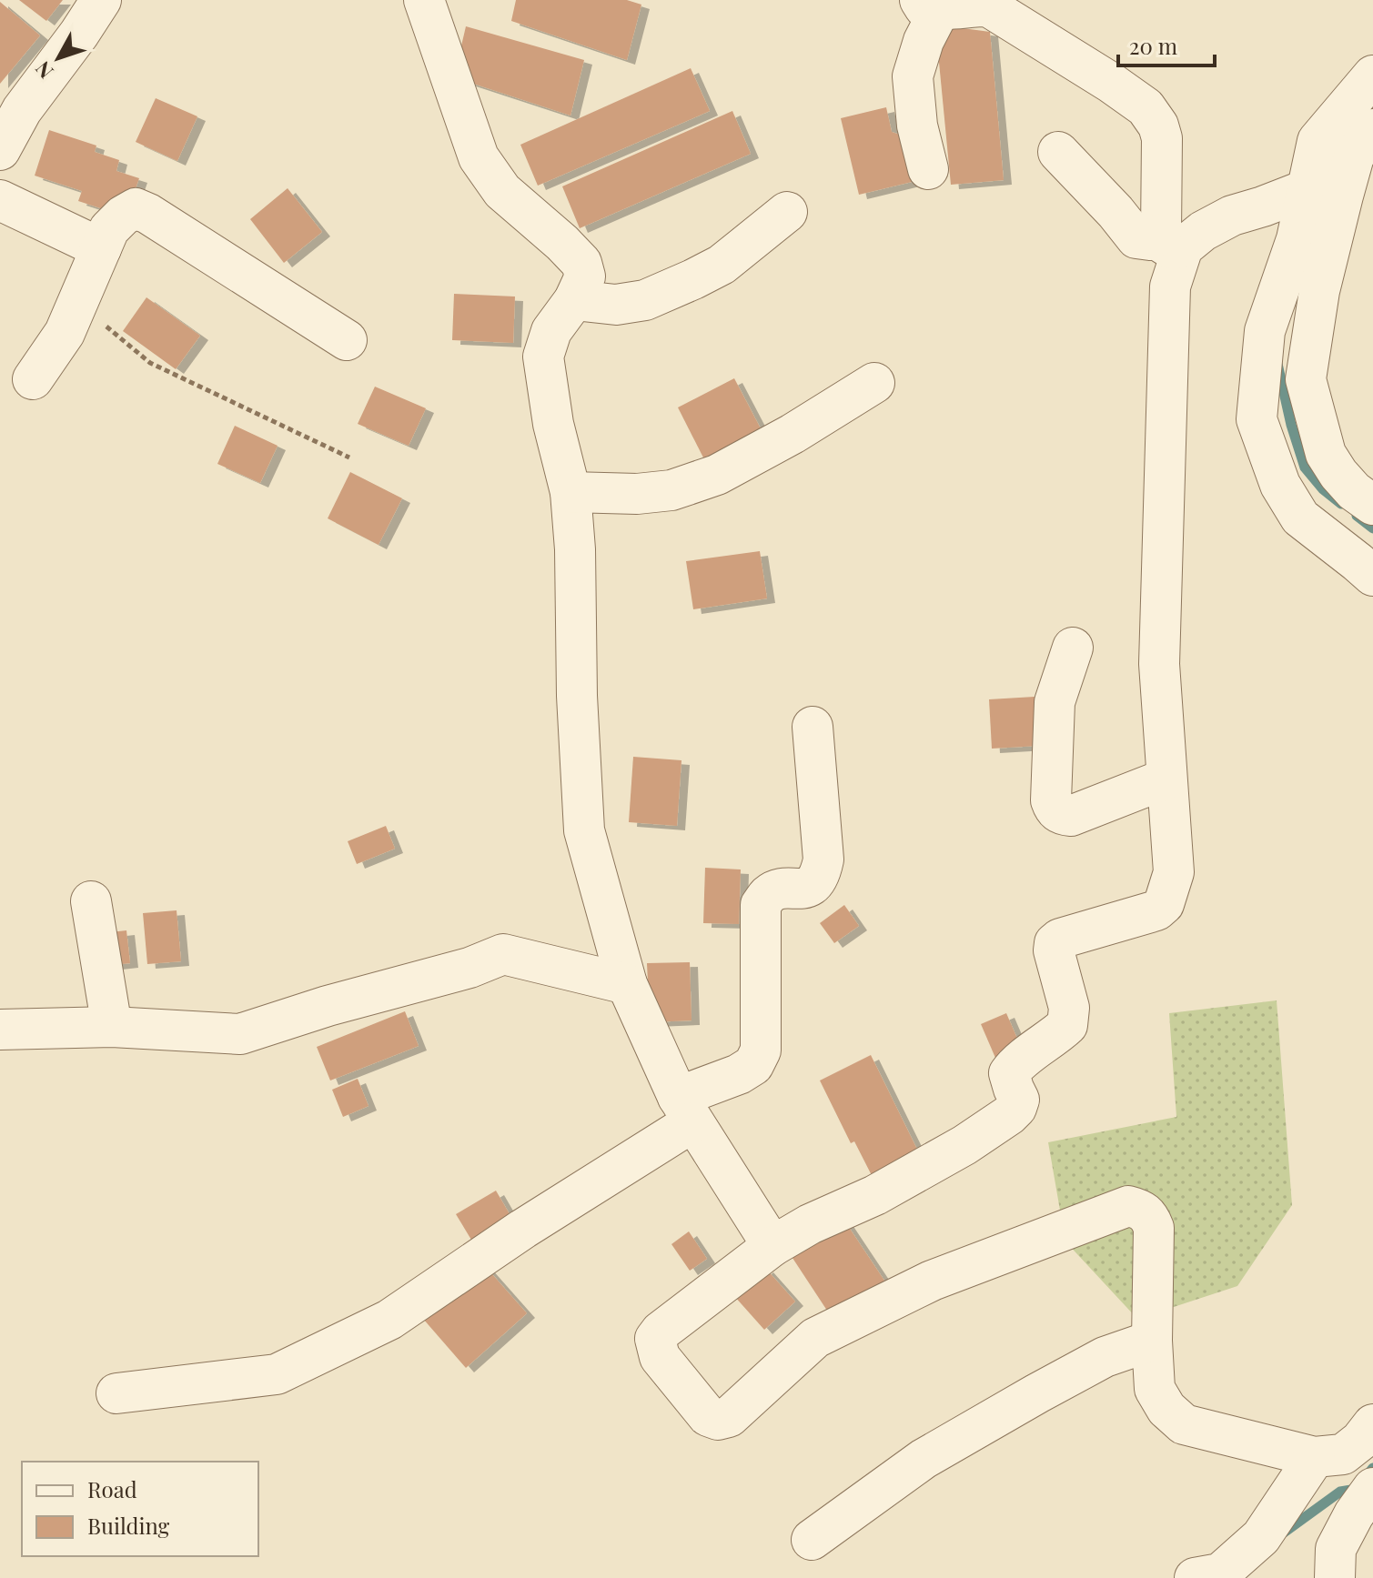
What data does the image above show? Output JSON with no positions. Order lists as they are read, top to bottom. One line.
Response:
{"legend":["Road","Building"],"scale_bar":"20 m","north":"bottom left"}
